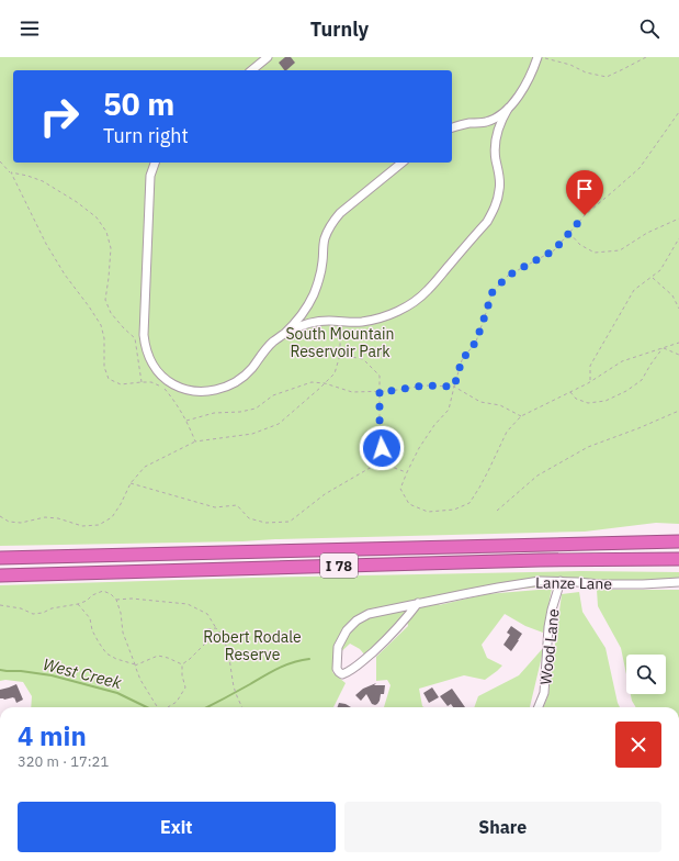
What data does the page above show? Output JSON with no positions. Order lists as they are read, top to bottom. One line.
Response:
{"streets":{"highway":["I 78"],"street":["Lanze Lane","Wood Lane"]},"crossings":[["Lanze Lane","Wood Lane"]],"water":["West Creek"],"parks":["South Mountain Reservoir Park","Robert Rodale Reserve"],"page":{"header":"Turnly","turn":["50 m","Turn right"],"heading":["4 min","320 m · 17:21"],"buttons":["Exit","Share"]}}
